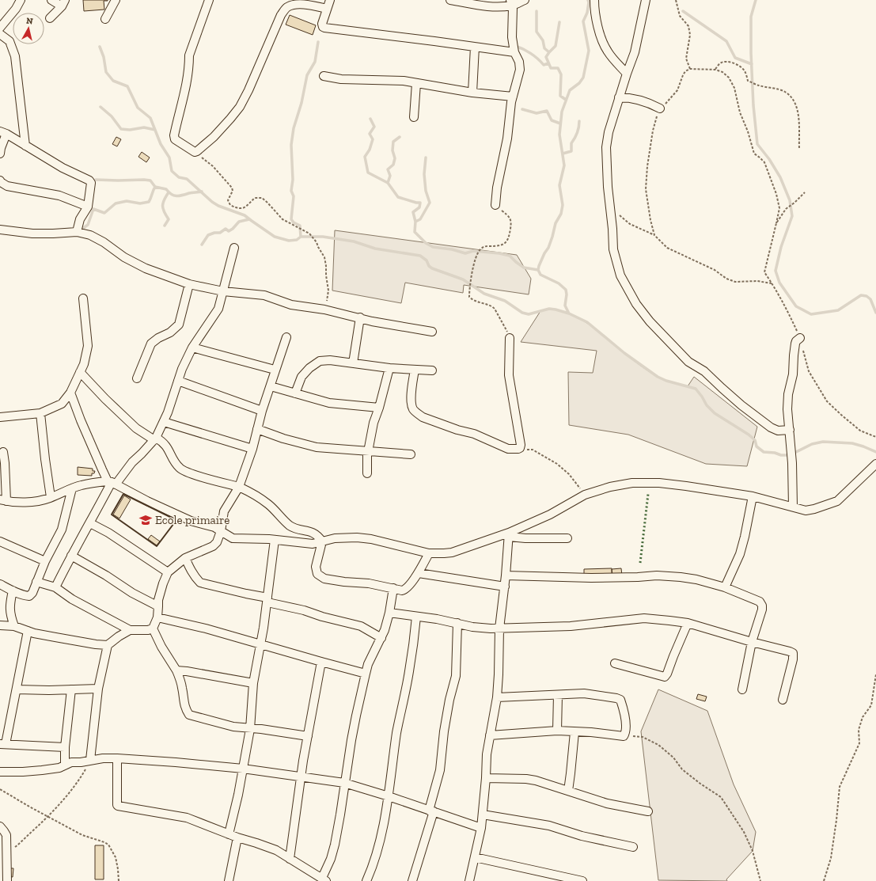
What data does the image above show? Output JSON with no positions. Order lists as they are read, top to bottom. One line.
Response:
{"places":{"school or university":["Ecole primaire"]},"north":"top"}
